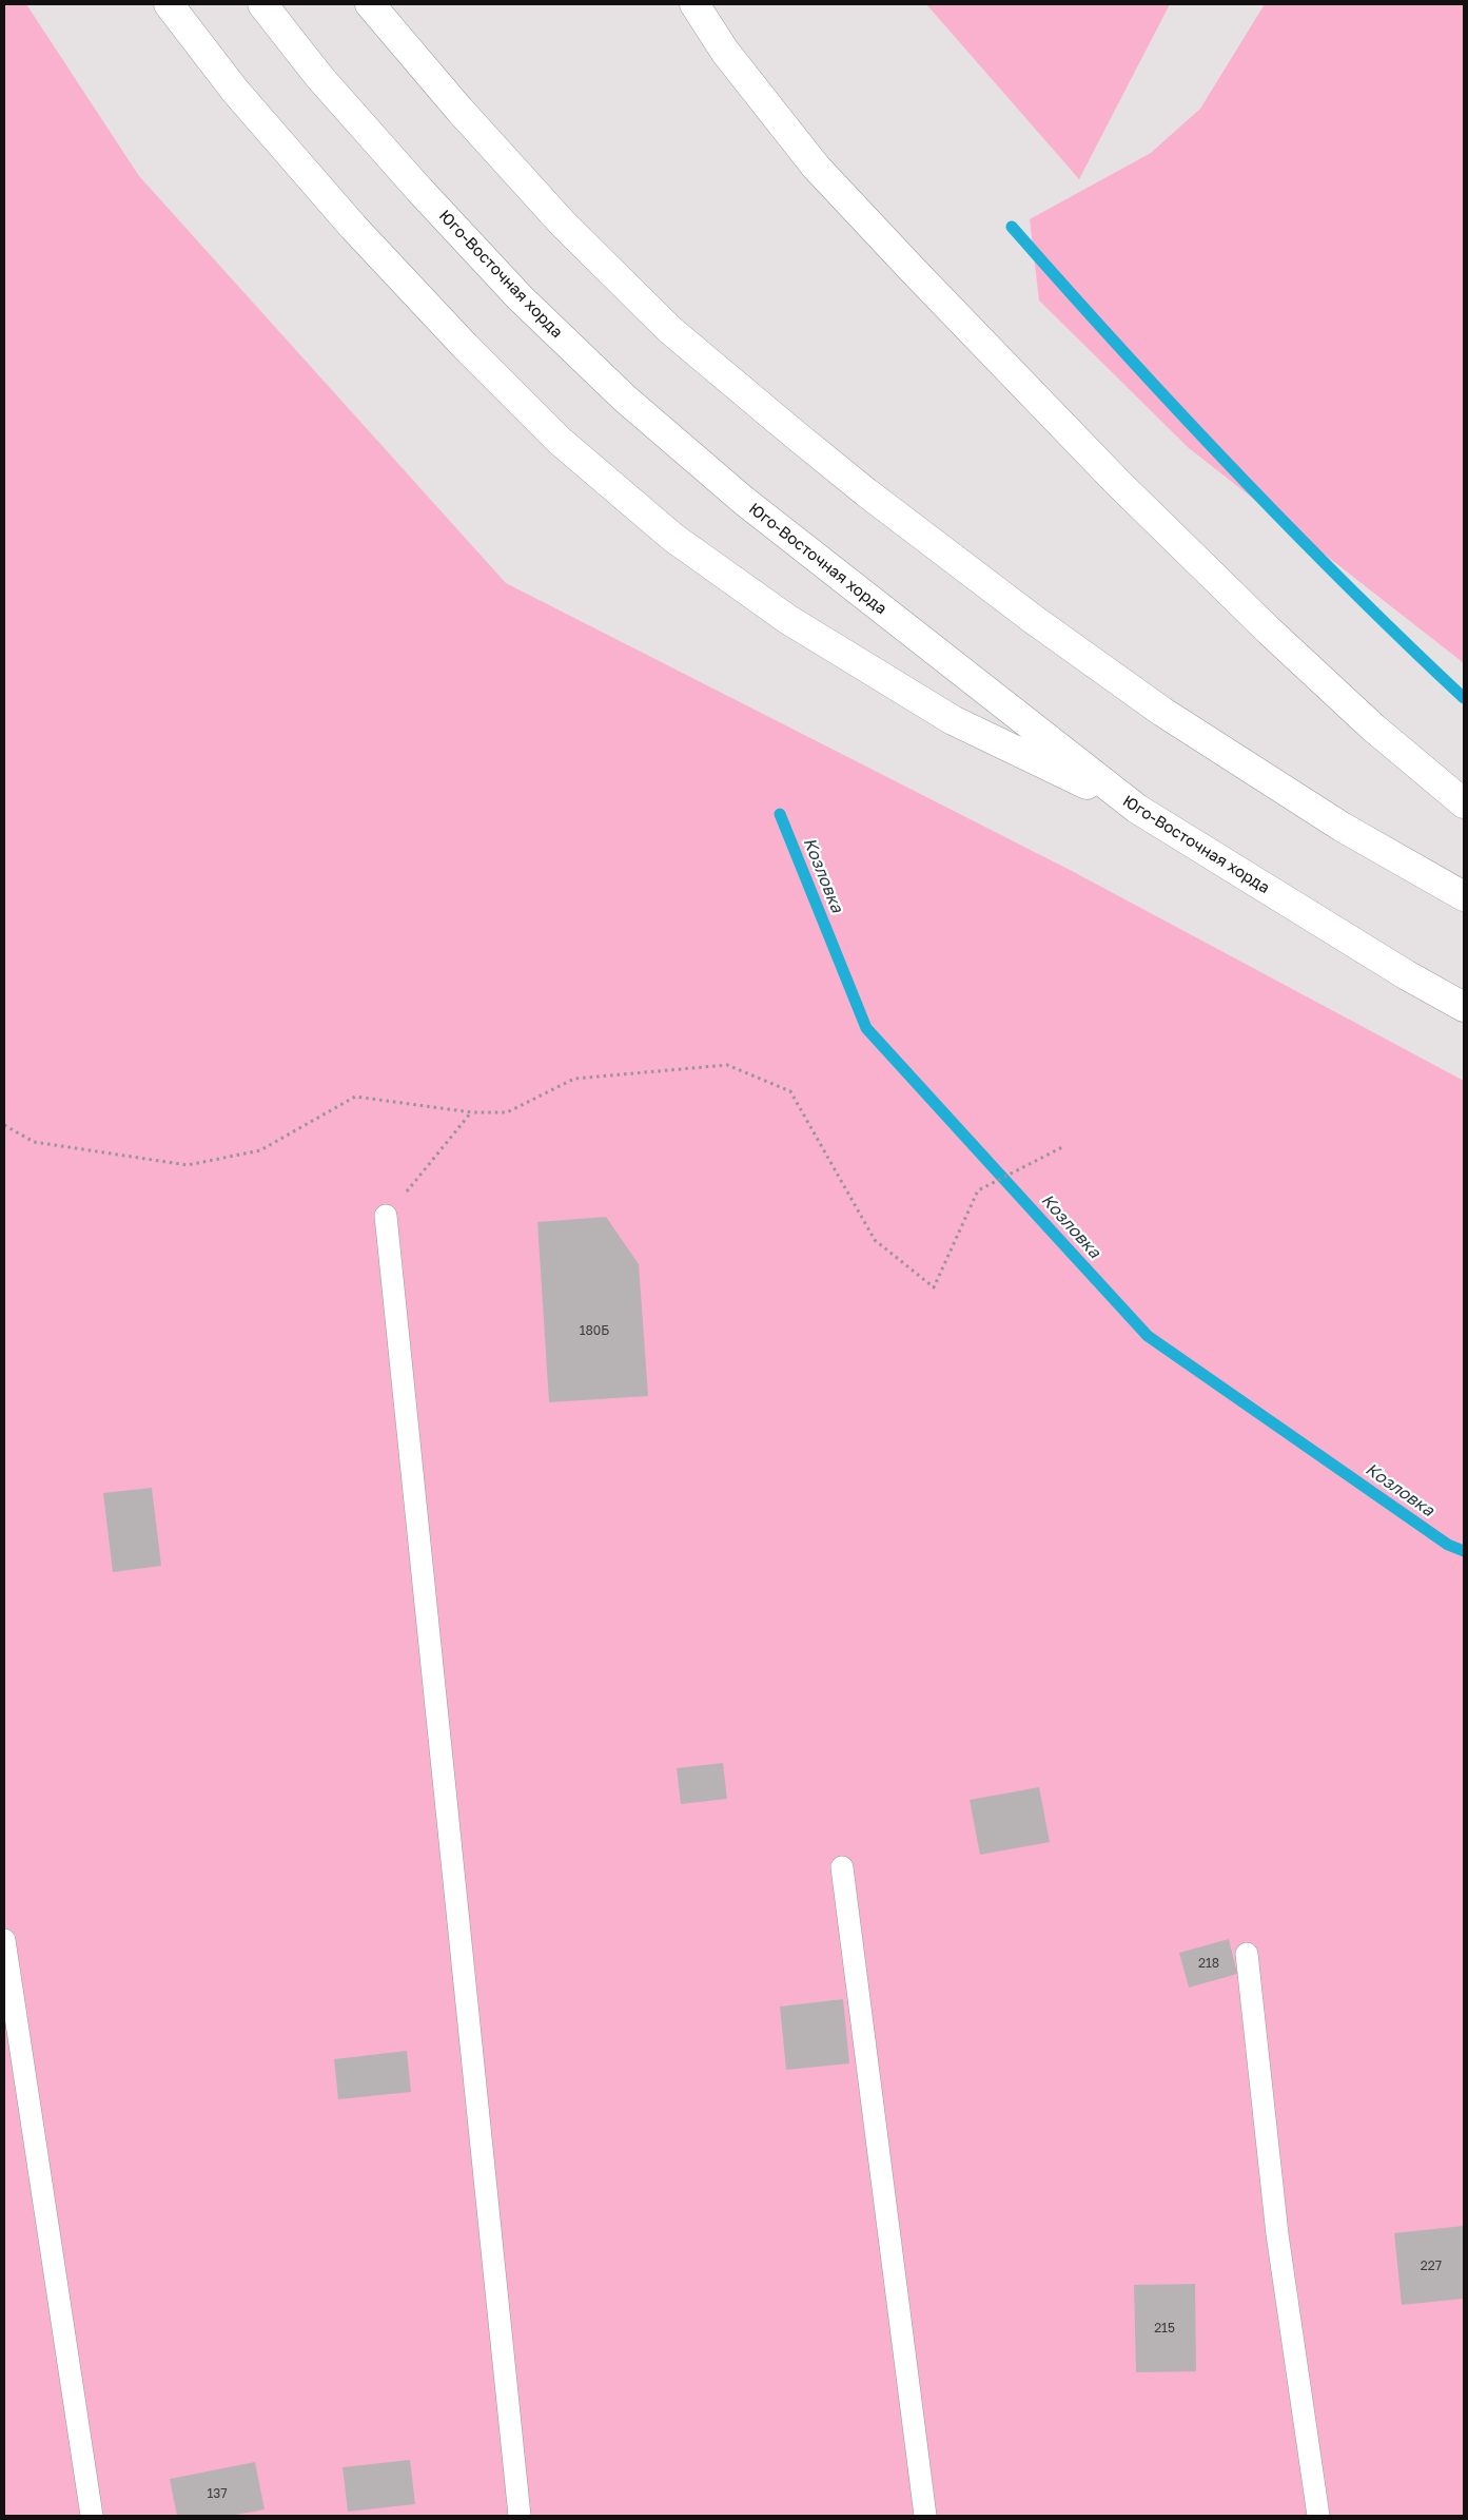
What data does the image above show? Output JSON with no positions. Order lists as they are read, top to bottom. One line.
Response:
{"streets":{"main road":["Юго-Восточная хорда"]},"water":["Козловка"],"house_numbers":["180Б","218","227","215","137"]}
